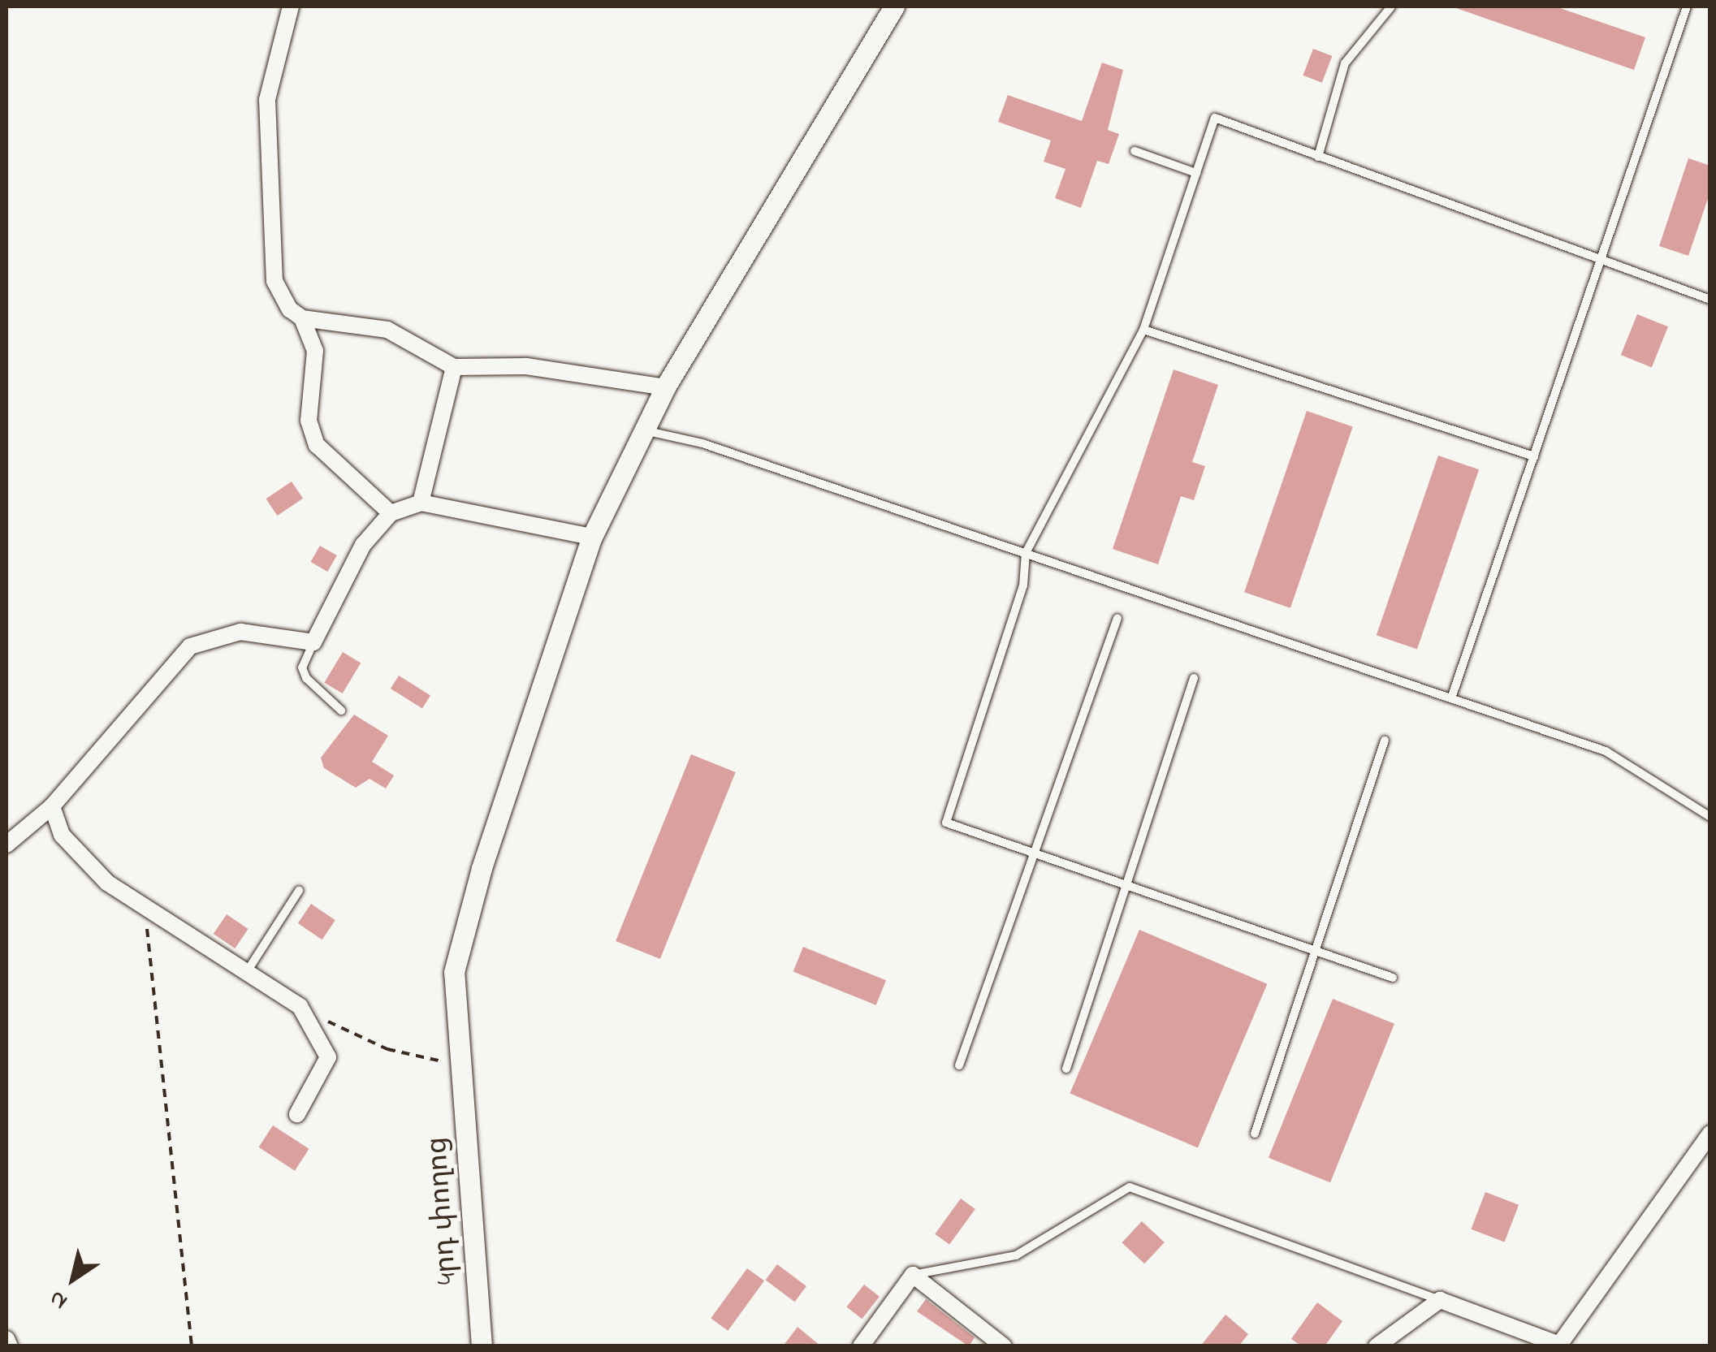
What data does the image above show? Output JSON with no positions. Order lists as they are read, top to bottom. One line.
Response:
{"streets":{"street":["4րդ փողոց"]},"north":"bottom left"}
